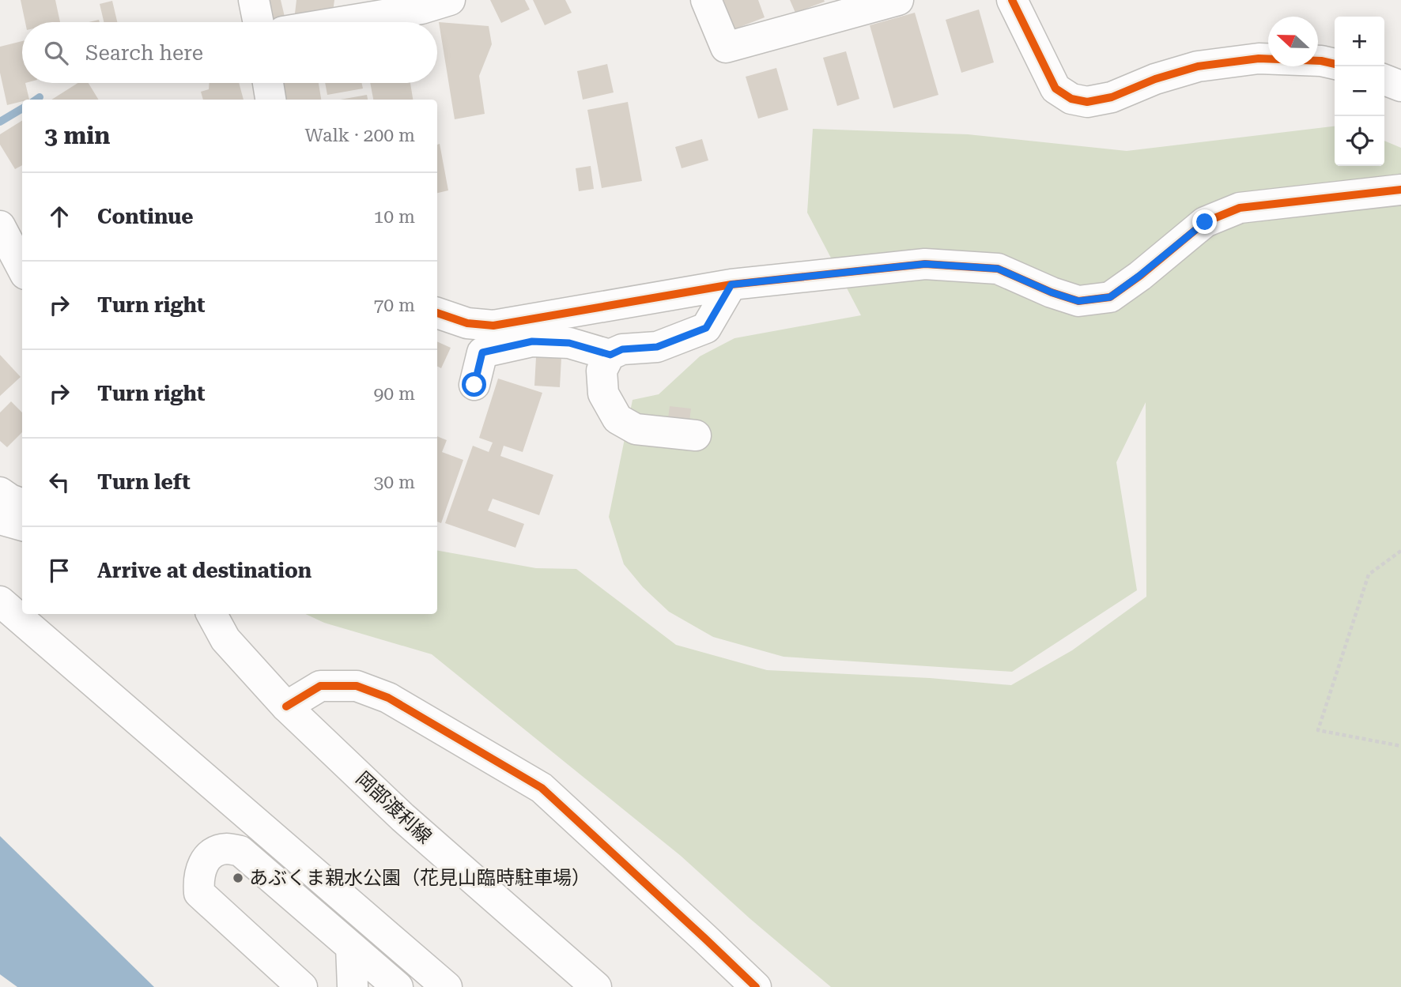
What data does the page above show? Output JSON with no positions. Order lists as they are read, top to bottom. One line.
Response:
{"streets":{"street":["岡部渡利線"]},"places":["あぶくま親水公園（花見山臨時駐車場）"],"north":"left","page":{"map_buttons":["+","−"],"search":"Search here","heading":["3 min","Walk · 200 m"],"list":[["Continue","10 m"],["Turn right","70 m"],["Turn right","90 m"],["Turn left","30 m"],"Arrive at destination"]}}
